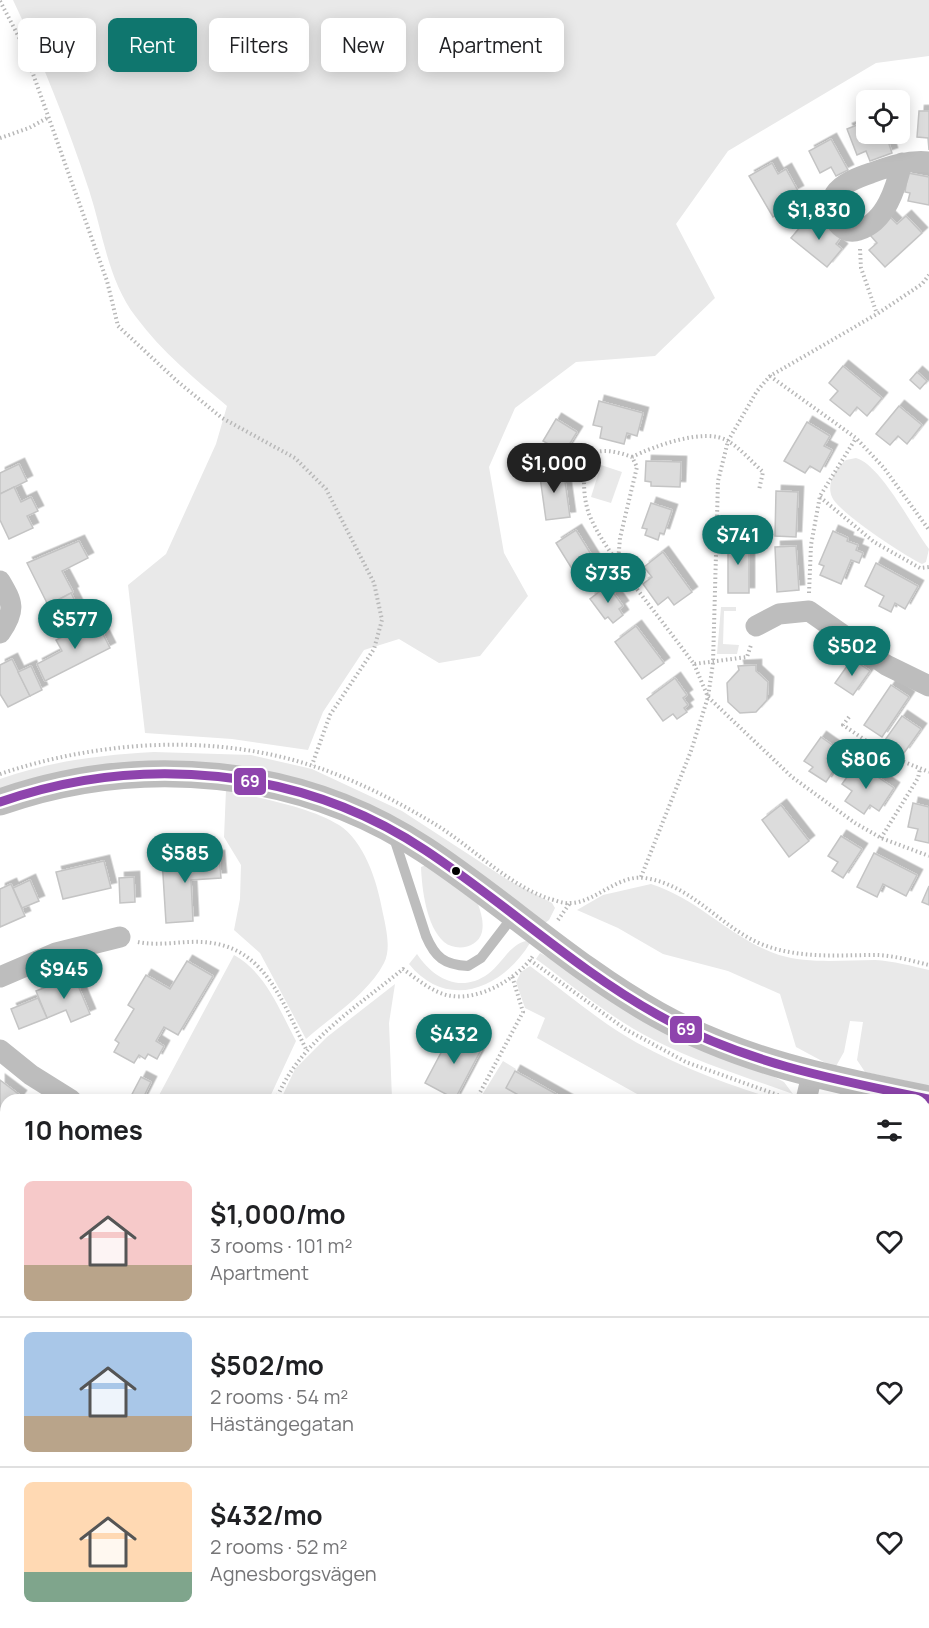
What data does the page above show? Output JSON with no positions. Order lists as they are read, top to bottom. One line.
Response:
{"lines":["transit line 69"],"page":{"chip":["Buy","Rent","Filters","New","Apartment"],"price":["$1,830","$1,000","$741","$735","$577","$502","$806","$585","$945","$432"],"heading":"10 homes","list":[{"name":"$1,000/mo","note":"3 rooms · 101 m² · Apartment"},{"name":"$502/mo","note":"2 rooms · 54 m² · Hästängegatan"},{"name":"$432/mo","note":"2 rooms · 52 m² · Agnesborgsvägen"}]}}
